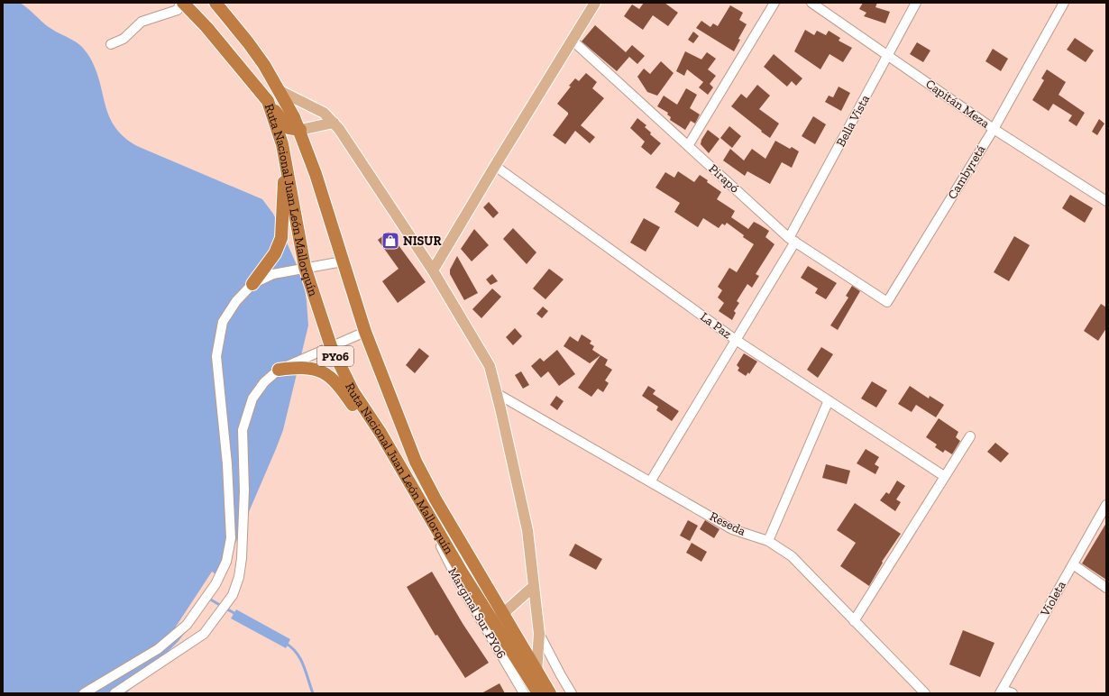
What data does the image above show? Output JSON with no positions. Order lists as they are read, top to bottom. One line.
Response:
{"streets":{"highway":["Ruta Nacional Juan León Mallorquín","PY06"],"street":["Capitán Meza","Bella Vista","Cambyretá","Pirapó","La Paz","Reseda","Violeta","Marginal Sur PY06"]},"crossings":[["Capitán Meza","Bella Vista"],["Capitán Meza","Cambyretá"],["Bella Vista","Pirapó"],["Bella Vista","La Paz"],["Bella Vista","Reseda"],["Cambyretá","Pirapó"],["Ruta Nacional Juan León Mallorquín","Marginal Sur PY06"]],"places":{"shop":["NISUR"]}}
